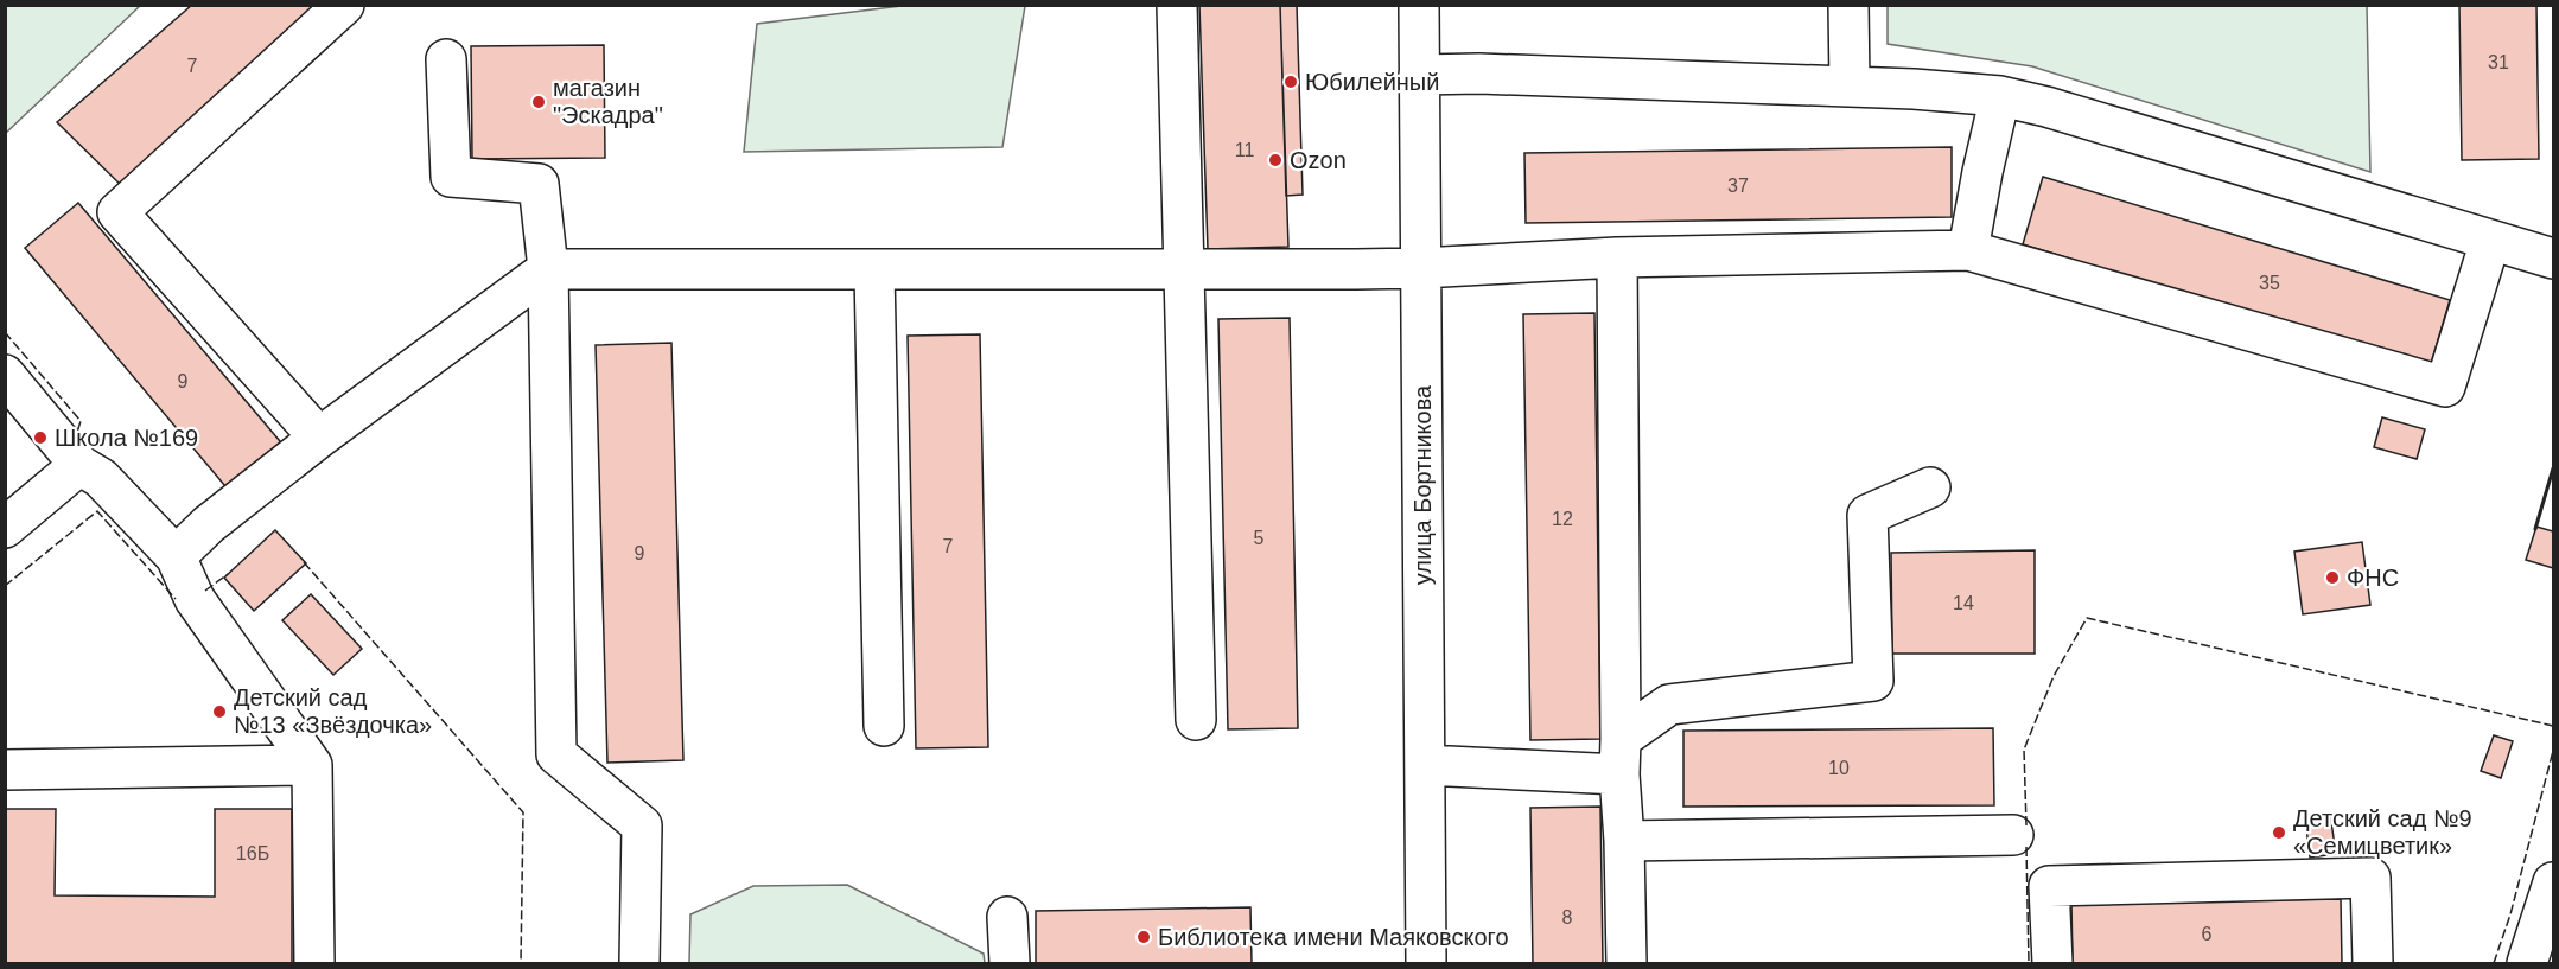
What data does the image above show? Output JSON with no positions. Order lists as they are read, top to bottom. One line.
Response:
{"streets":{"street":["улица Бортникова"]},"places":["Юбилейный","магазин \"Эскадра\"","Ozon","Школа №169","ФНС","Детский сад №13 «Звёздочка»","Детский сад №9 «Семицветик»","Библиотека имени Маяковского"],"house_numbers":["31","7","11","37","35","9","12","5","7","9","14","10","16Б","8","6"]}
